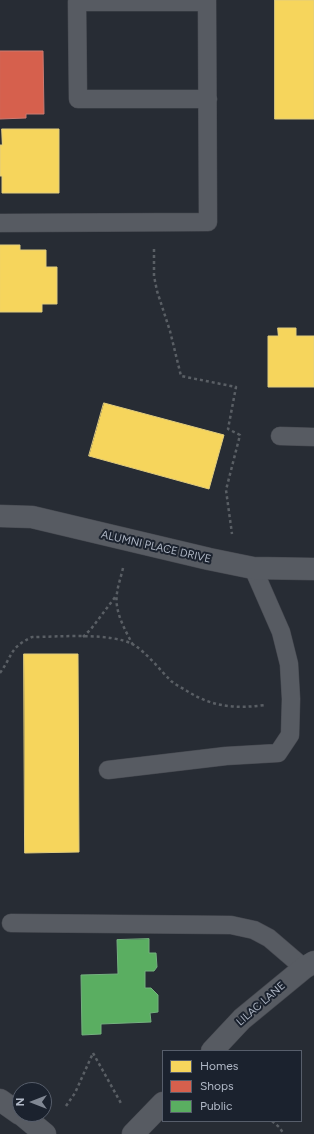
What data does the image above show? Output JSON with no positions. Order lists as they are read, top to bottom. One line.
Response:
{"streets":{"street":["ALUMNI PLACE DRIVE","LILAC LANE"]},"legend":["Homes","Shops","Public"],"north":"left"}
